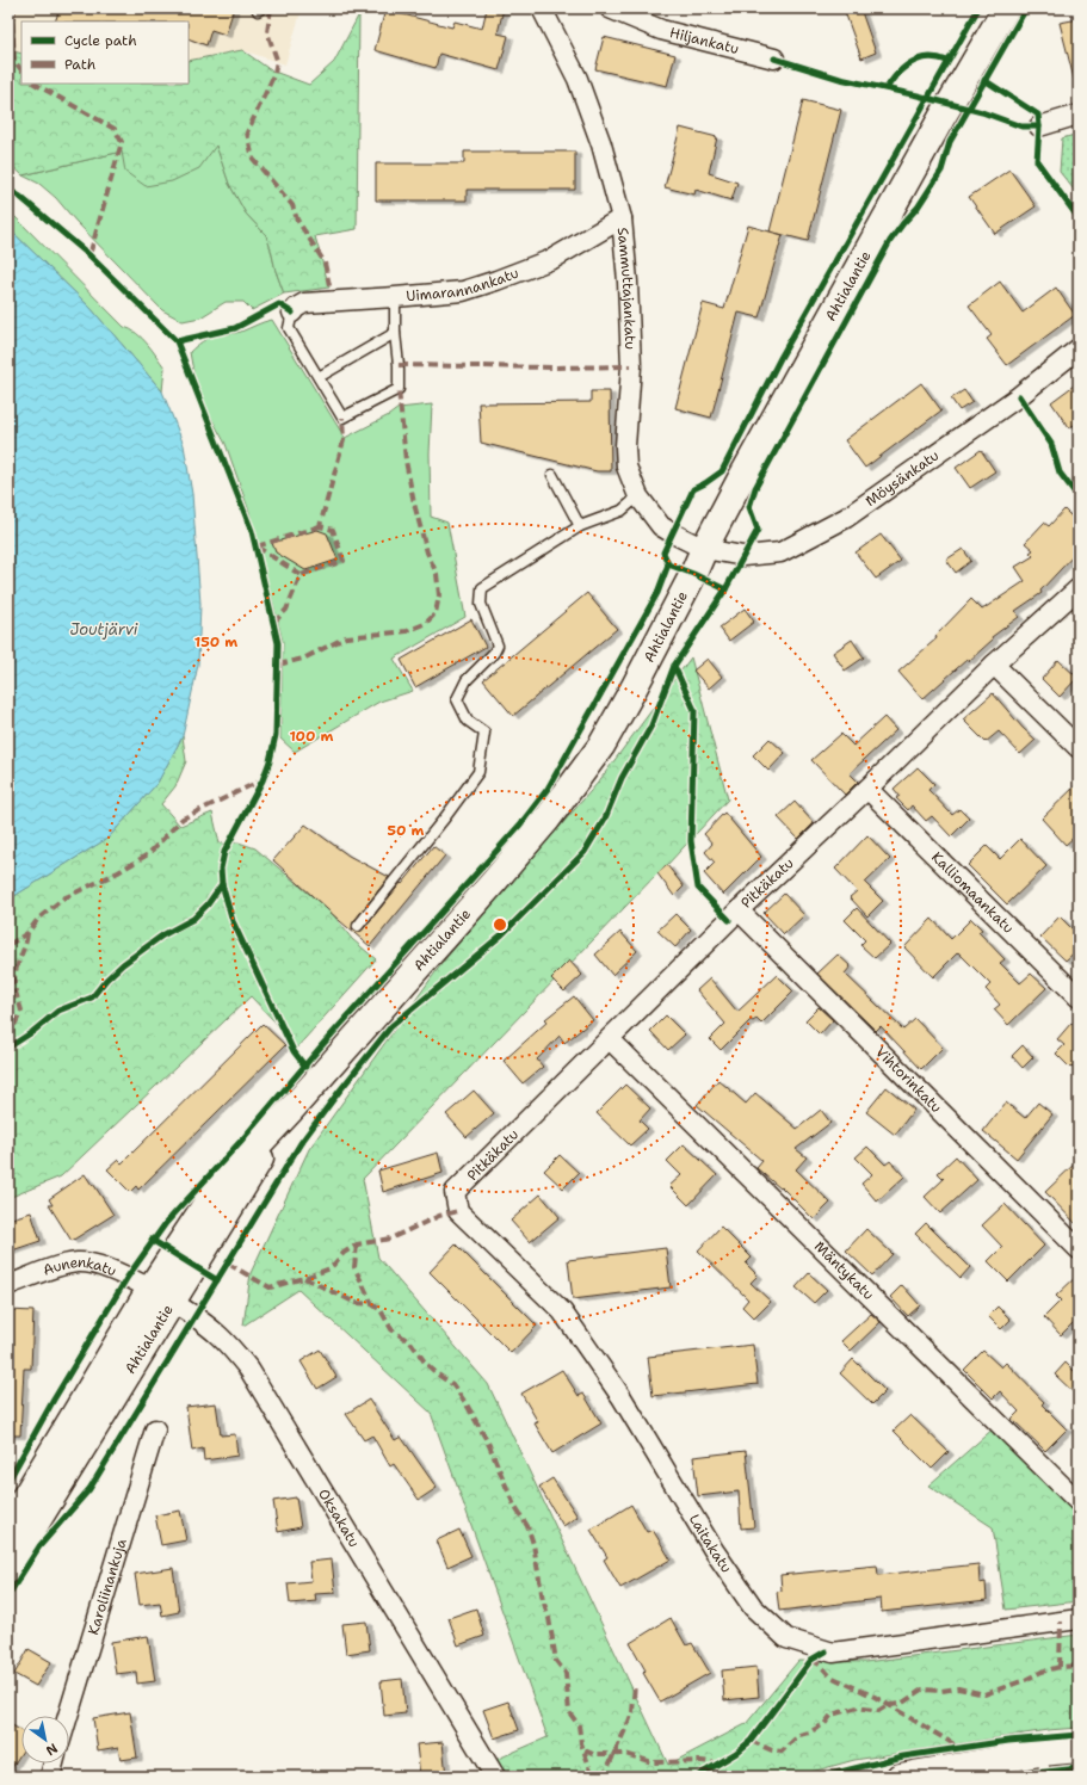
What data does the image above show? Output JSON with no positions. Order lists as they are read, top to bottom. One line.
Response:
{"streets":{"main road":["Ahtialantie"],"street":["Hiljankatu","Uimarannankatu","Sammuttajankatu","Möysänkatu","Pitkäkatu","Kalliomaankatu","Vihtorinkatu","Mäntykatu","Aunenkatu","Oksakatu","Laitakatu","Karoliinankuja"]},"crossings":[["Uimarannankatu","Sammuttajankatu"],["Ahtialantie","Sammuttajankatu"],["Ahtialantie","Möysänkatu"],["Ahtialantie","Aunenkatu"],["Ahtialantie","Oksakatu"],["Sammuttajankatu","Möysänkatu"],["Pitkäkatu","Kalliomaankatu"],["Pitkäkatu","Vihtorinkatu"],["Pitkäkatu","Mäntykatu"],["Pitkäkatu","Laitakatu"],["Aunenkatu","Oksakatu"]],"water":["Joutjärvi"],"legend":["Cycle path","Path"],"north":"bottom right","rings":["150 m","100 m","50 m"]}
